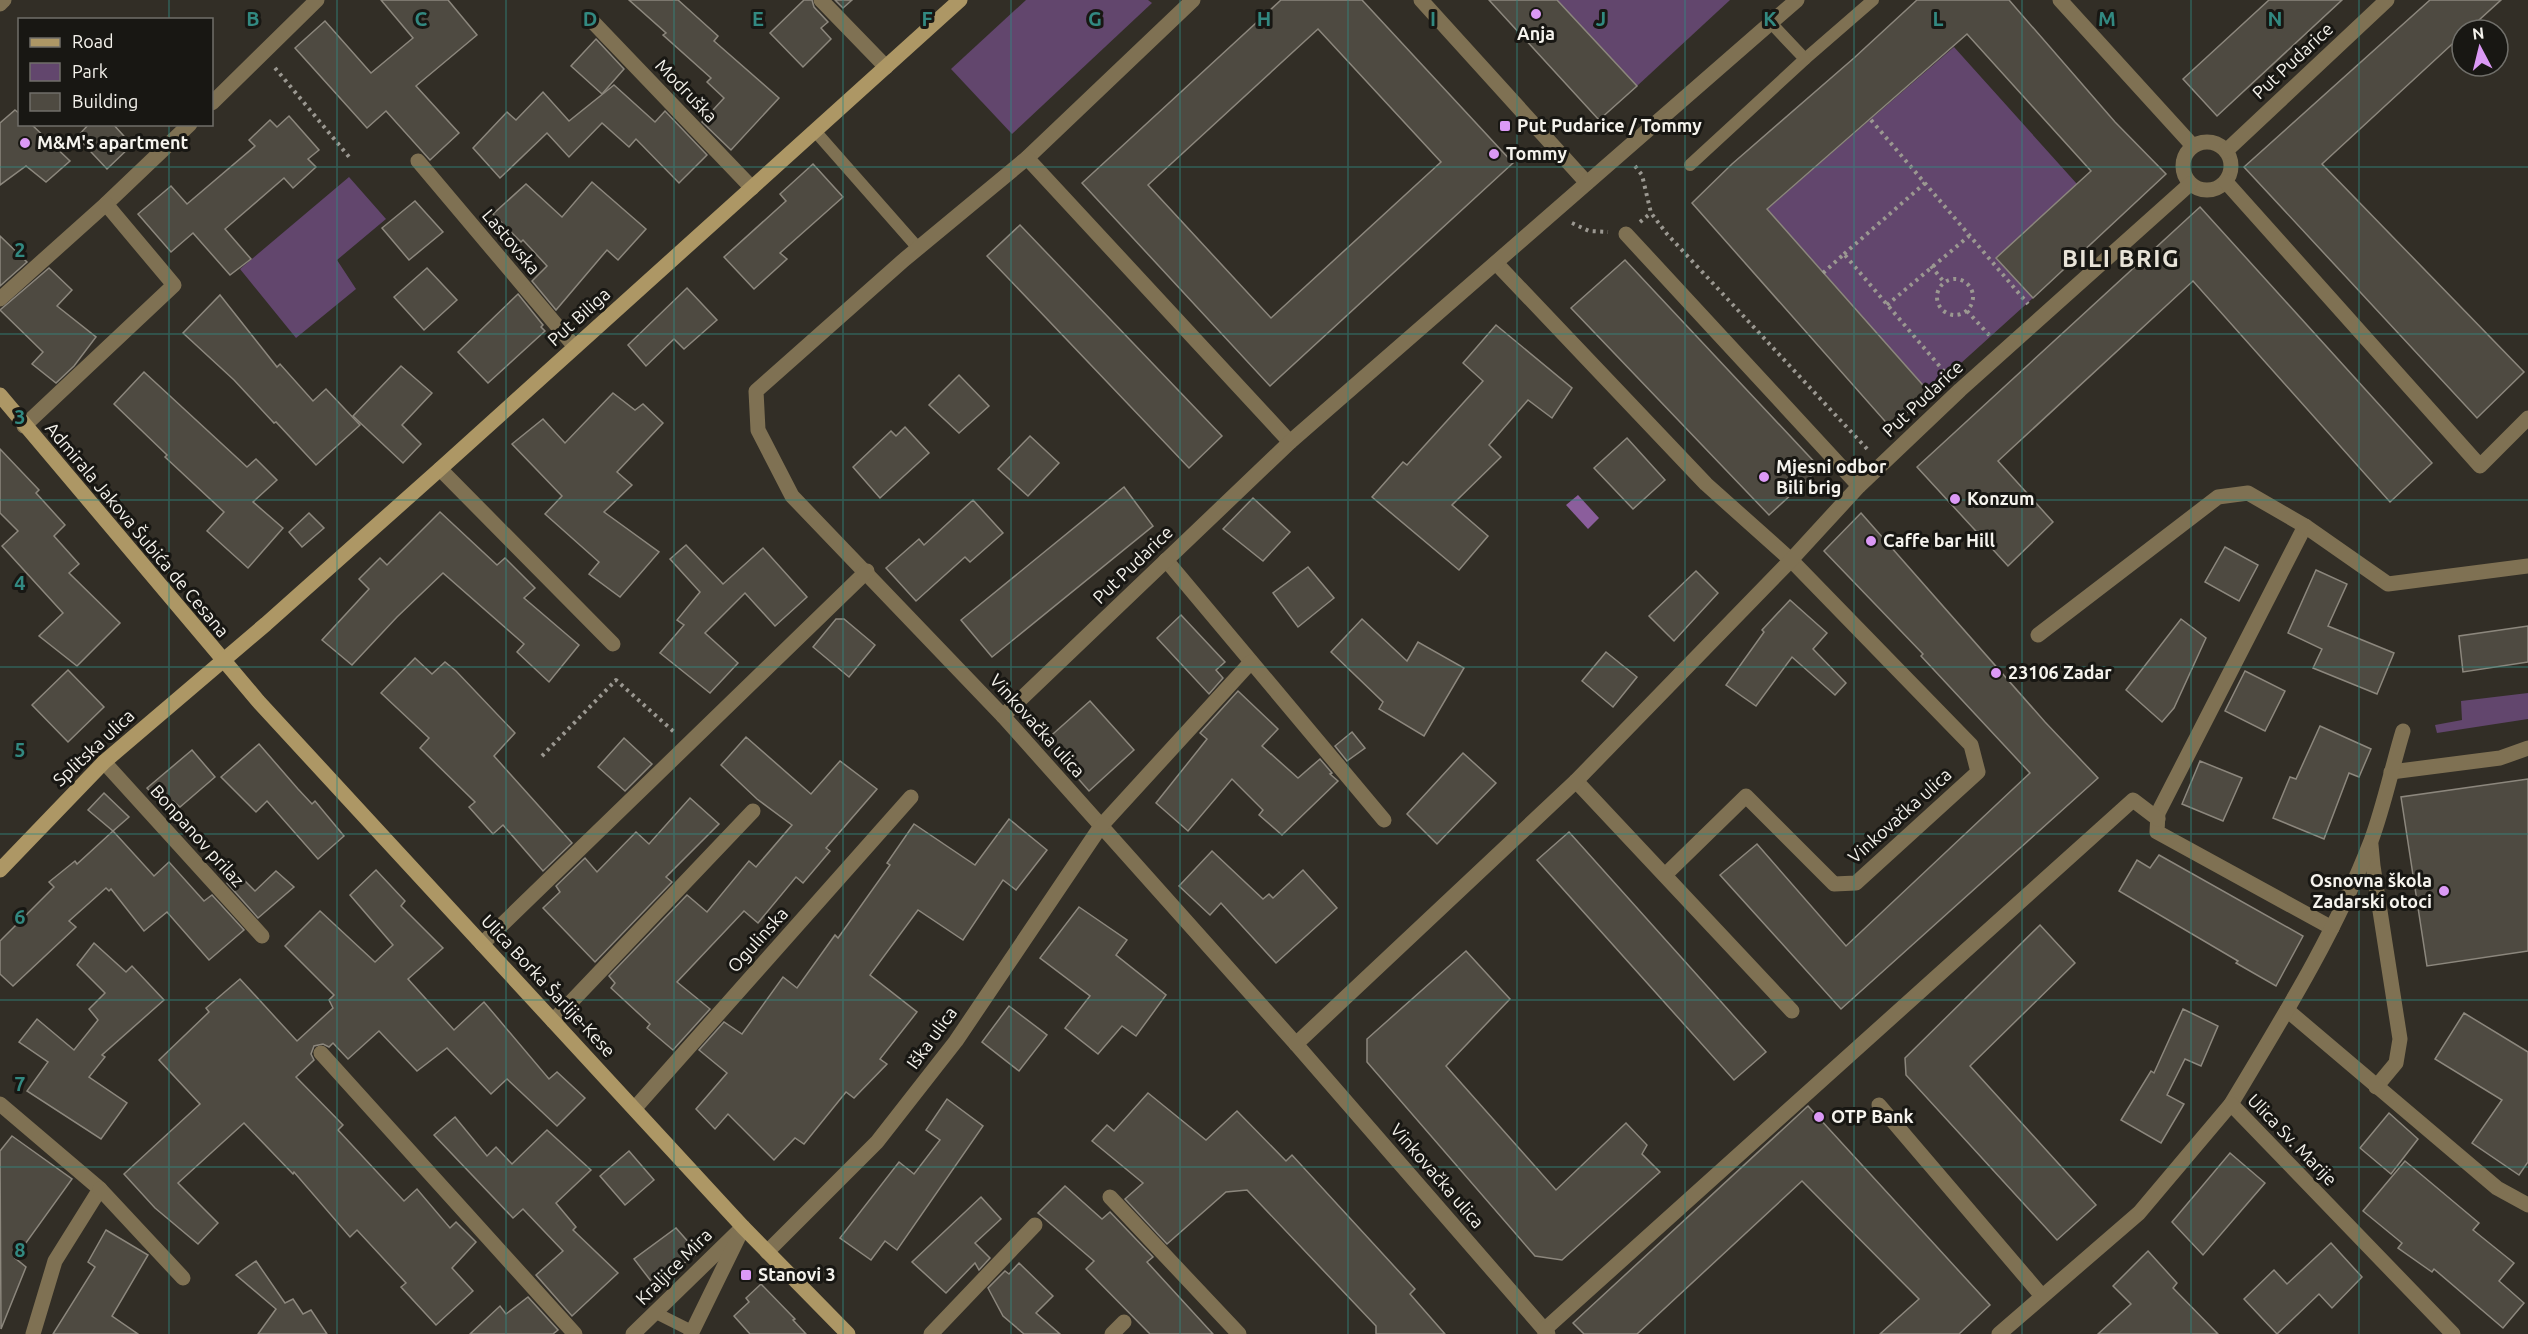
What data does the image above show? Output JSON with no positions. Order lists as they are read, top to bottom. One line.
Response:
{"streets":{"street":["Put Pudarice","Modruška","Lastovska","Put Biliga","Admirala Jakova Šubića de Cesana","Vinkovačka ulica","Splitska ulica","Bonpanov prilaz","Ogulinska","Ulica Borka Šarlije-Kese","Iška ulica","Ulica Sv. Marije","Kraljice Mira"]},"crossings":[["Put Pudarice","Vinkovačka ulica"],["Modruška","Put Biliga"],["Lastovska","Put Biliga"],["Put Biliga","Admirala Jakova Šubića de Cesana"],["Put Biliga","Splitska ulica"],["Put Biliga","Ulica Borka Šarlije-Kese"],["Admirala Jakova Šubića de Cesana","Splitska ulica"],["Admirala Jakova Šubića de Cesana","Ulica Borka Šarlije-Kese"],["Vinkovačka ulica","Iška ulica"],["Splitska ulica","Bonpanov prilaz"],["Splitska ulica","Ulica Borka Šarlije-Kese"],["Ogulinska","Ulica Borka Šarlije-Kese"],["Ulica Borka Šarlije-Kese","Iška ulica"],["Ulica Borka Šarlije-Kese","Kraljice Mira"]],"districts":["BILI BRIG"],"places":{"other":["Anja","M&M's apartment","Tommy","Mjesni odbor Bili brig","Konzum","Caffe bar Hill","23106 Zadar","Osnovna škola Zadarski otoci","OTP Bank"],"transit":["Put Pudarice / Tommy","Stanovi 3"]},"legend":["Road","Park","Building"],"north":"top","grid":{"columns":["B","C","D","E","F","G","H","I","J","K","L","M","N"],"rows":["2","3","4","5","6","7","8"]}}
